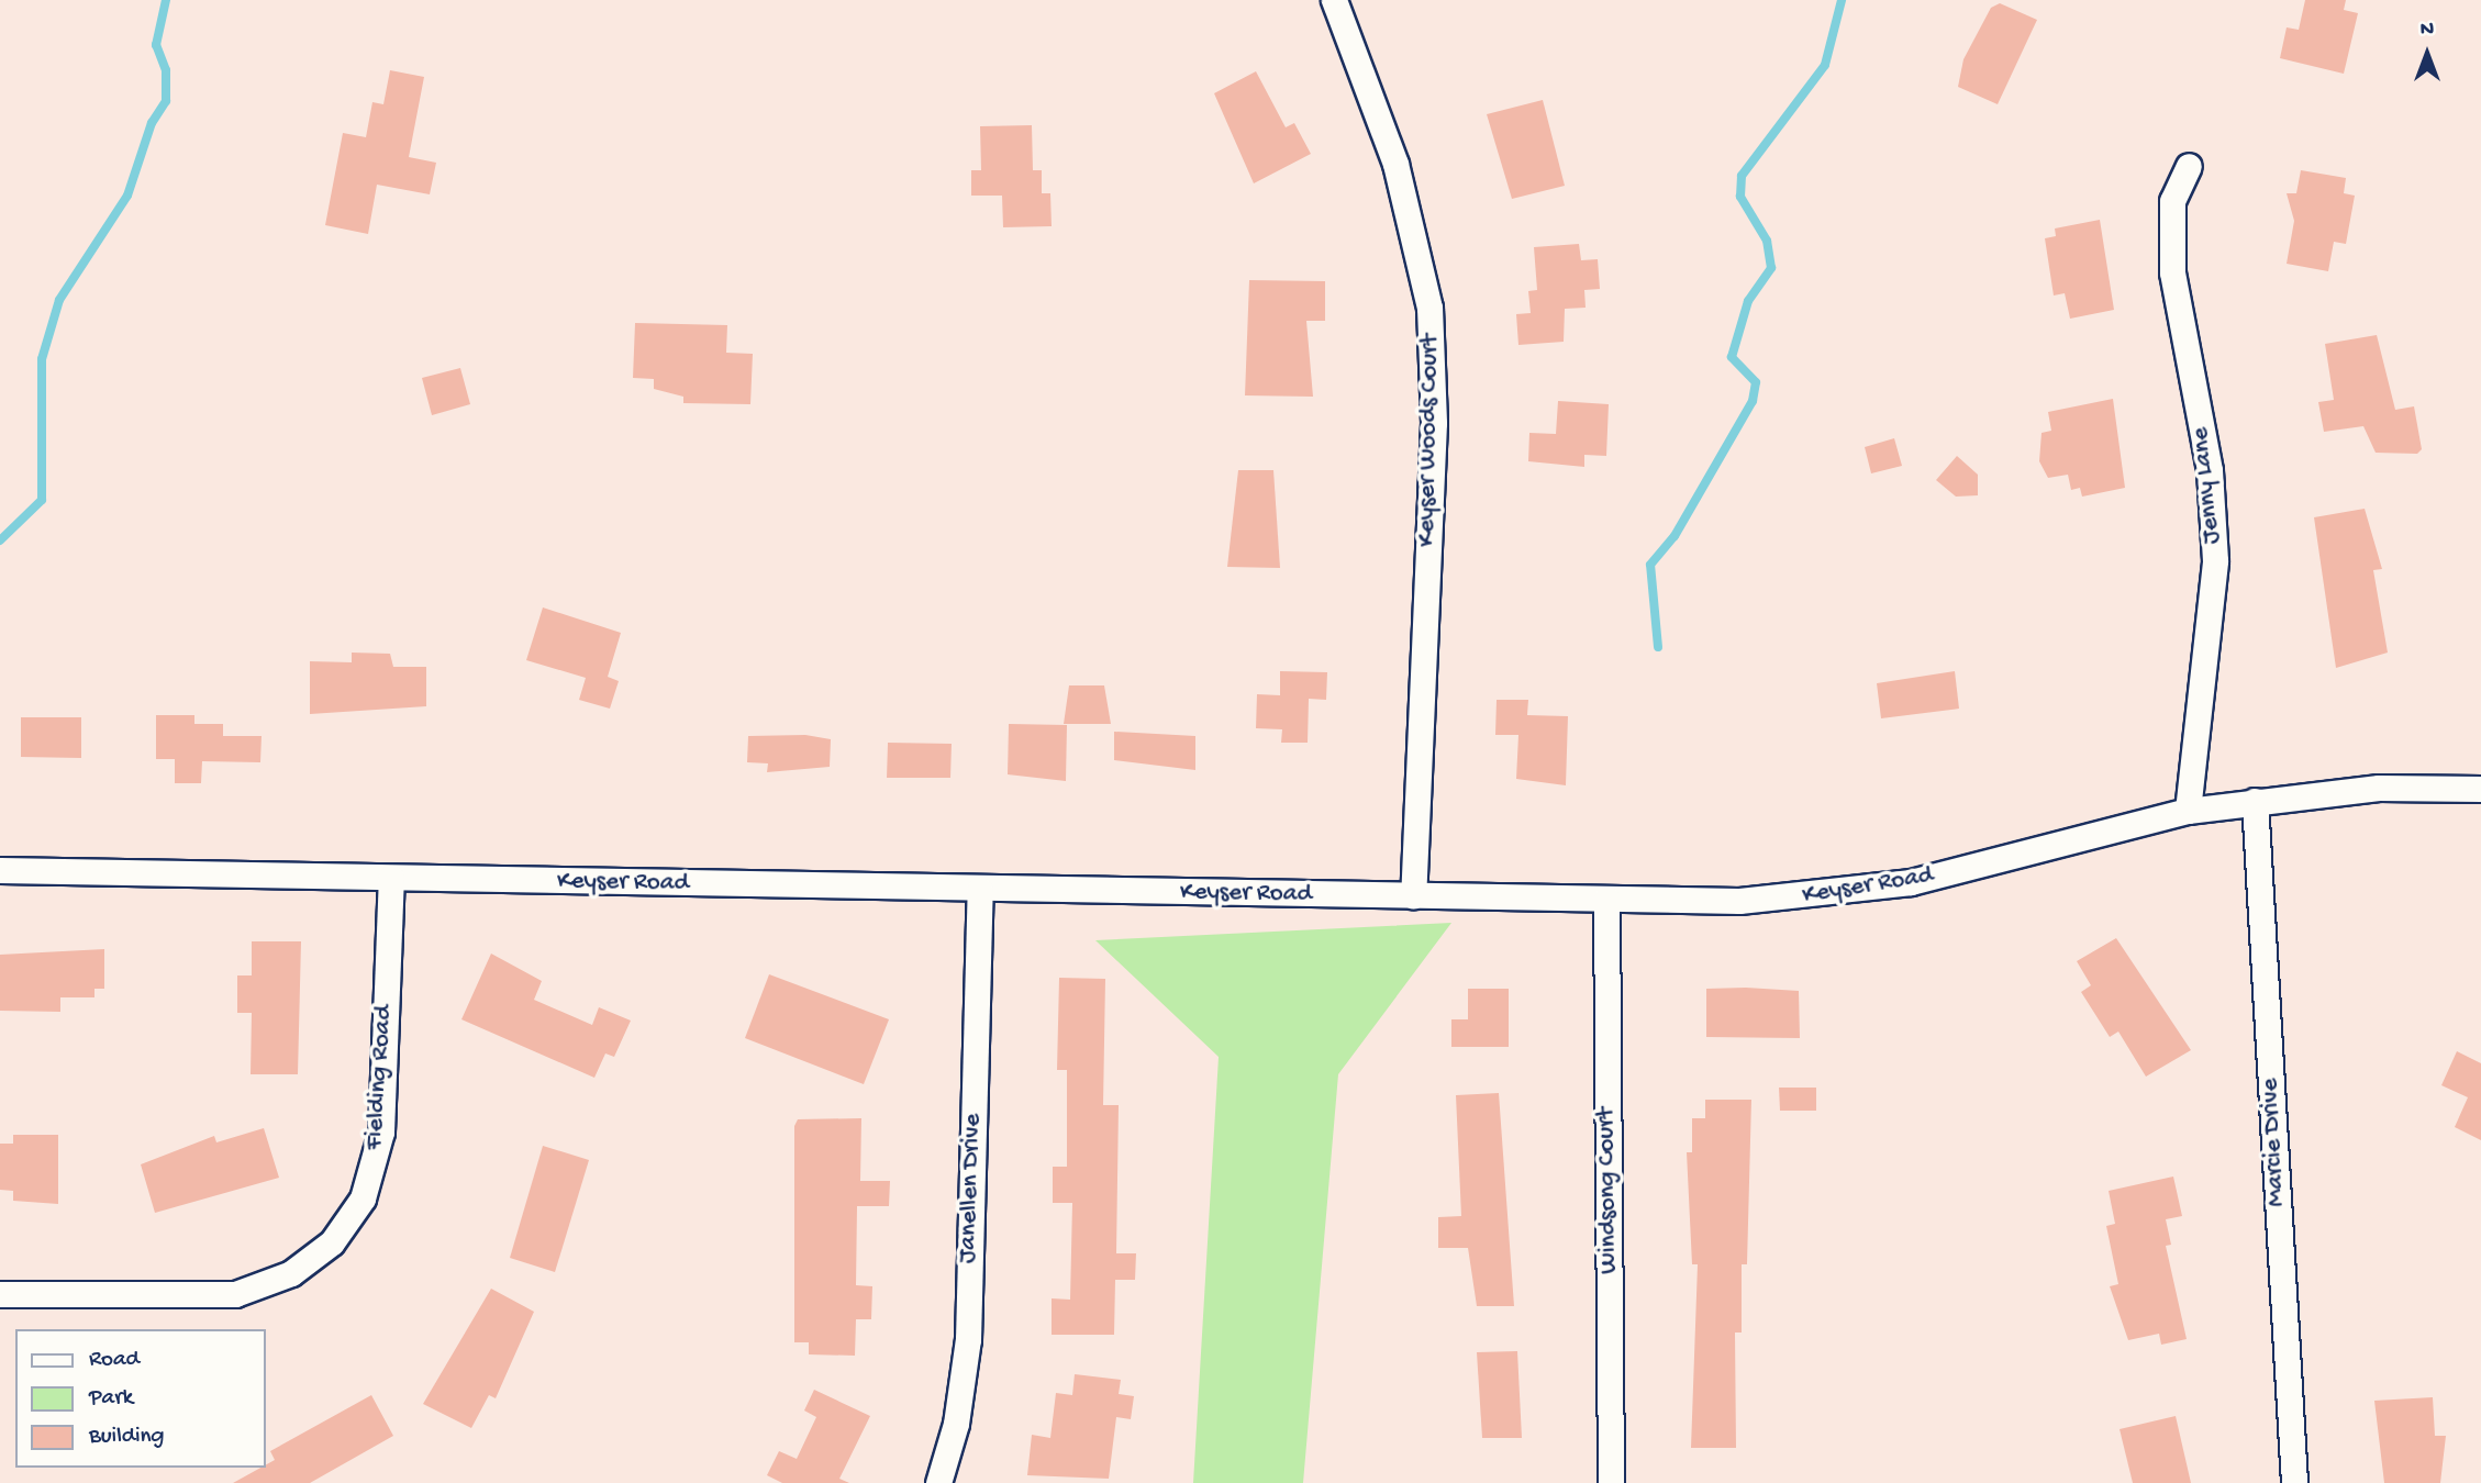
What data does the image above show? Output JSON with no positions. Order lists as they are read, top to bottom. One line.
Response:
{"streets":{"street":["Keyser Woods Court","Jenny Lane","Keyser Road","Fielding Road","Marcie Drive","Janellen Drive","Windsong Court"]},"crossings":[["Keyser Woods Court","Keyser Road"],["Jenny Lane","Keyser Road"],["Keyser Road","Fielding Road"],["Keyser Road","Marcie Drive"],["Keyser Road","Janellen Drive"],["Keyser Road","Windsong Court"]],"legend":["Road","Park","Building"],"north":"top"}
